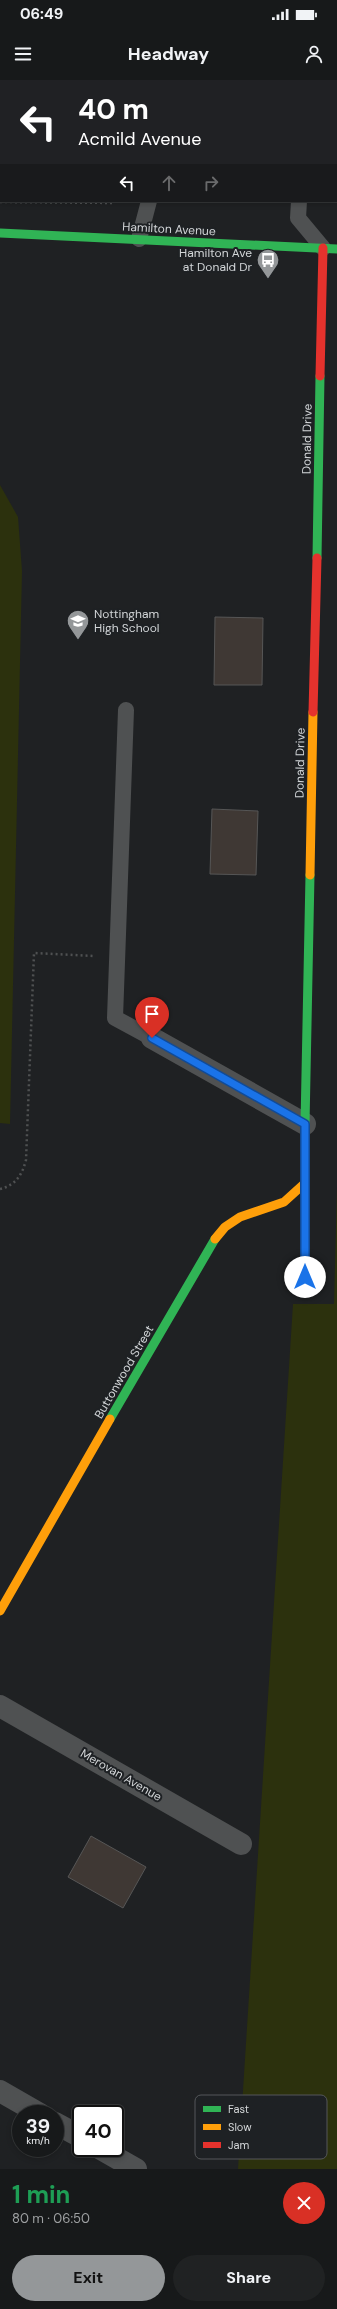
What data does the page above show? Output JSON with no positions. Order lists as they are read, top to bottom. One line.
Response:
{"streets":{"street":["Hamilton Avenue","Donald Drive","Buttonwood Street","Merovan Avenue"]},"crossings":[["Hamilton Avenue","Donald Drive"],["Donald Drive","Buttonwood Street"]],"places":{"bus stop":["Hamilton Ave at Donald Dr"],"school or university":["Nottingham High School"]},"legend":["Fast","Slow","Jam"],"page":{"status":"06:49","header":"Headway","turn":["40 m","Acmild Avenue"],"speed":"39 km/h","limit":"40","heading":["1 min","80 m · 06:50"],"buttons":["Exit","Share"]}}
